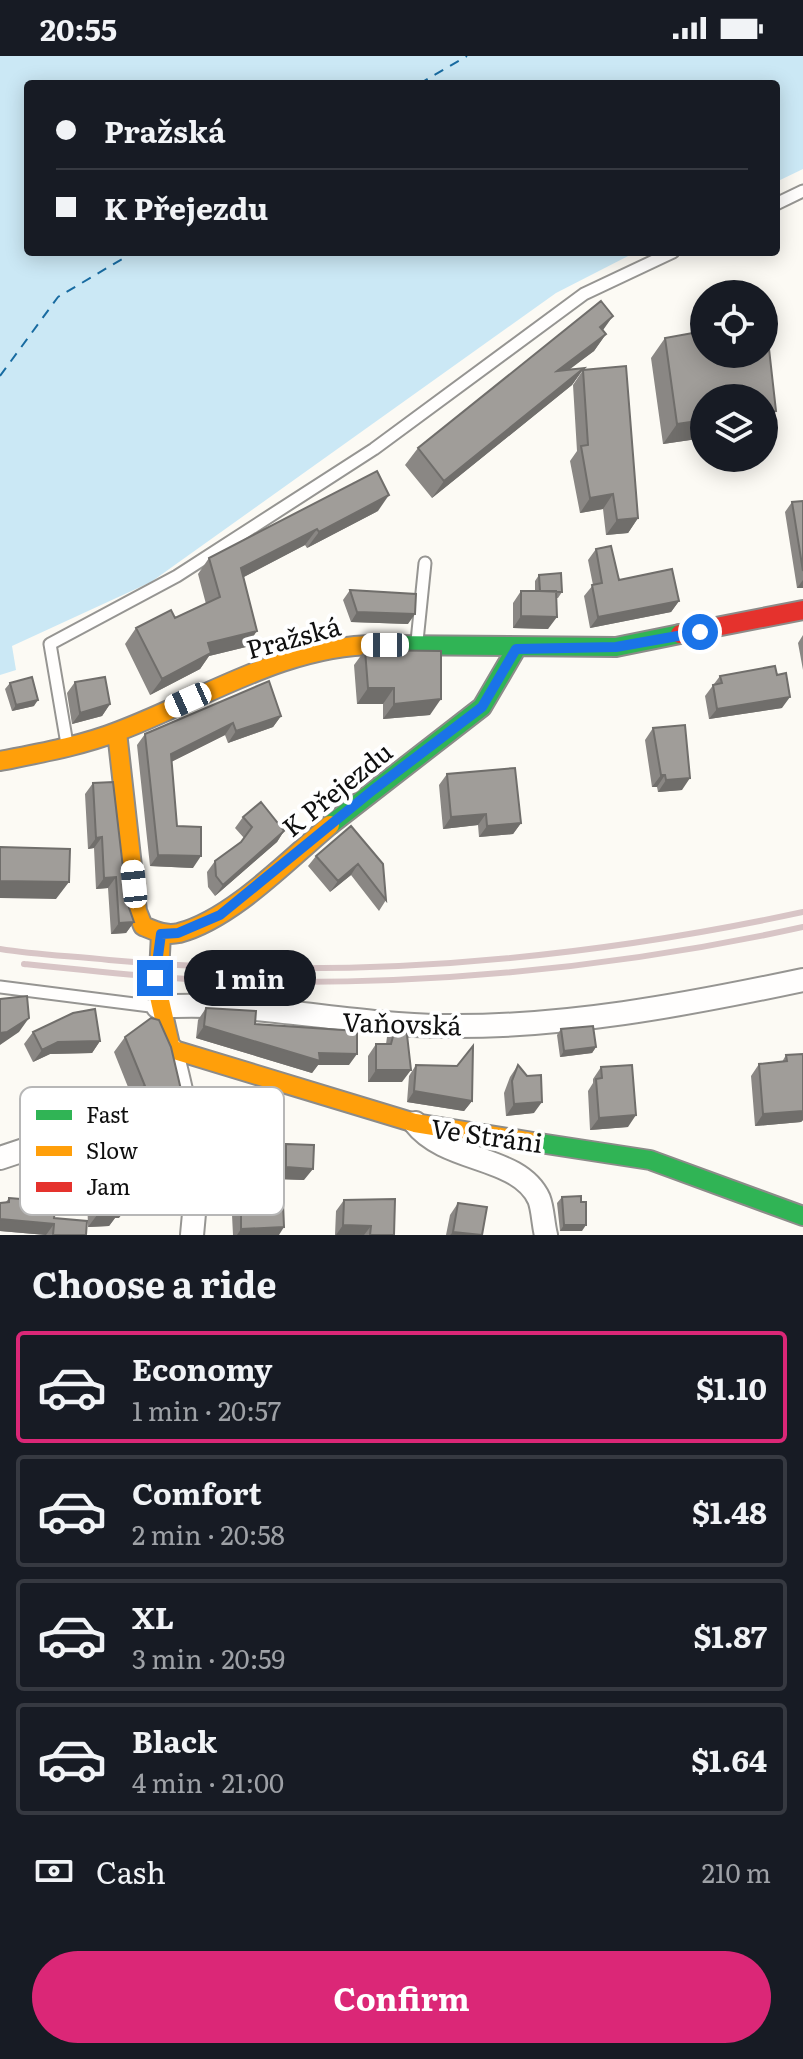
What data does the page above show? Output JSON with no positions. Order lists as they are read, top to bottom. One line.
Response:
{"streets":{"street":["Pražská","K Přejezdu","Vaňovská","Ve Stráni"]},"crossings":[["Pražská","K Přejezdu"]],"legend":["Fast","Slow","Jam"],"page":{"status":"20:55","banner":["Pražská","K Přejezdu"],"bubble":"1 min","heading":"Choose a ride","list":[{"name":"Economy","note":"1 min · 20:57","value":"$1.10"},{"name":"Comfort","note":"2 min · 20:58","value":"$1.48"},{"name":"XL","note":"3 min · 20:59","value":"$1.87"},{"name":"Black","note":"4 min · 21:00","value":"$1.64"}],"pay":["Cash","210 m"],"buttons":"Confirm"}}
